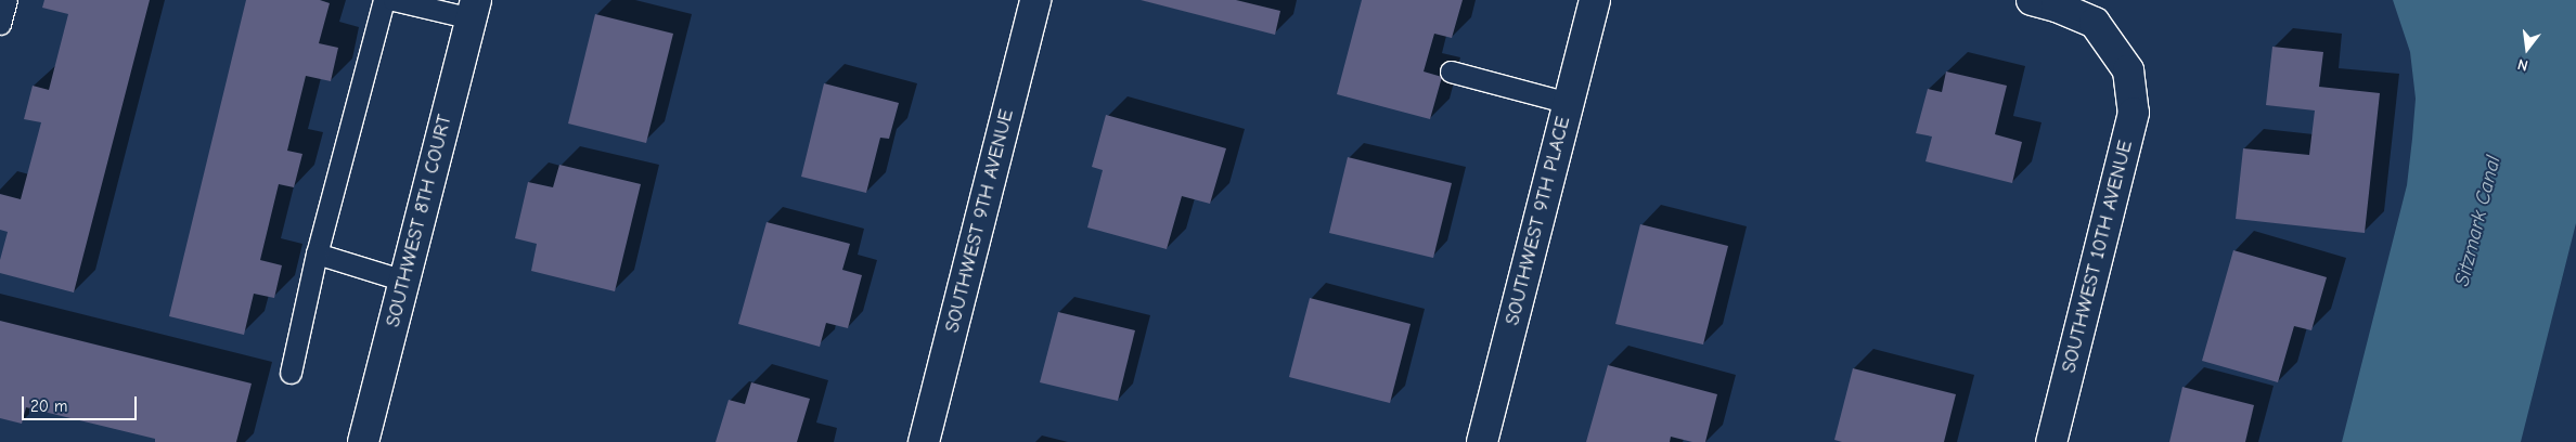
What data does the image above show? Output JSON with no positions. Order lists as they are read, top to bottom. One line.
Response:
{"streets":{"street":["SOUTHWEST 8TH COURT","SOUTHWEST 9TH AVENUE","SOUTHWEST 9TH PLACE","SOUTHWEST 10TH AVENUE"]},"water":["Sitzmark Canal"],"scale_bar":"20 m","north":"bottom"}
